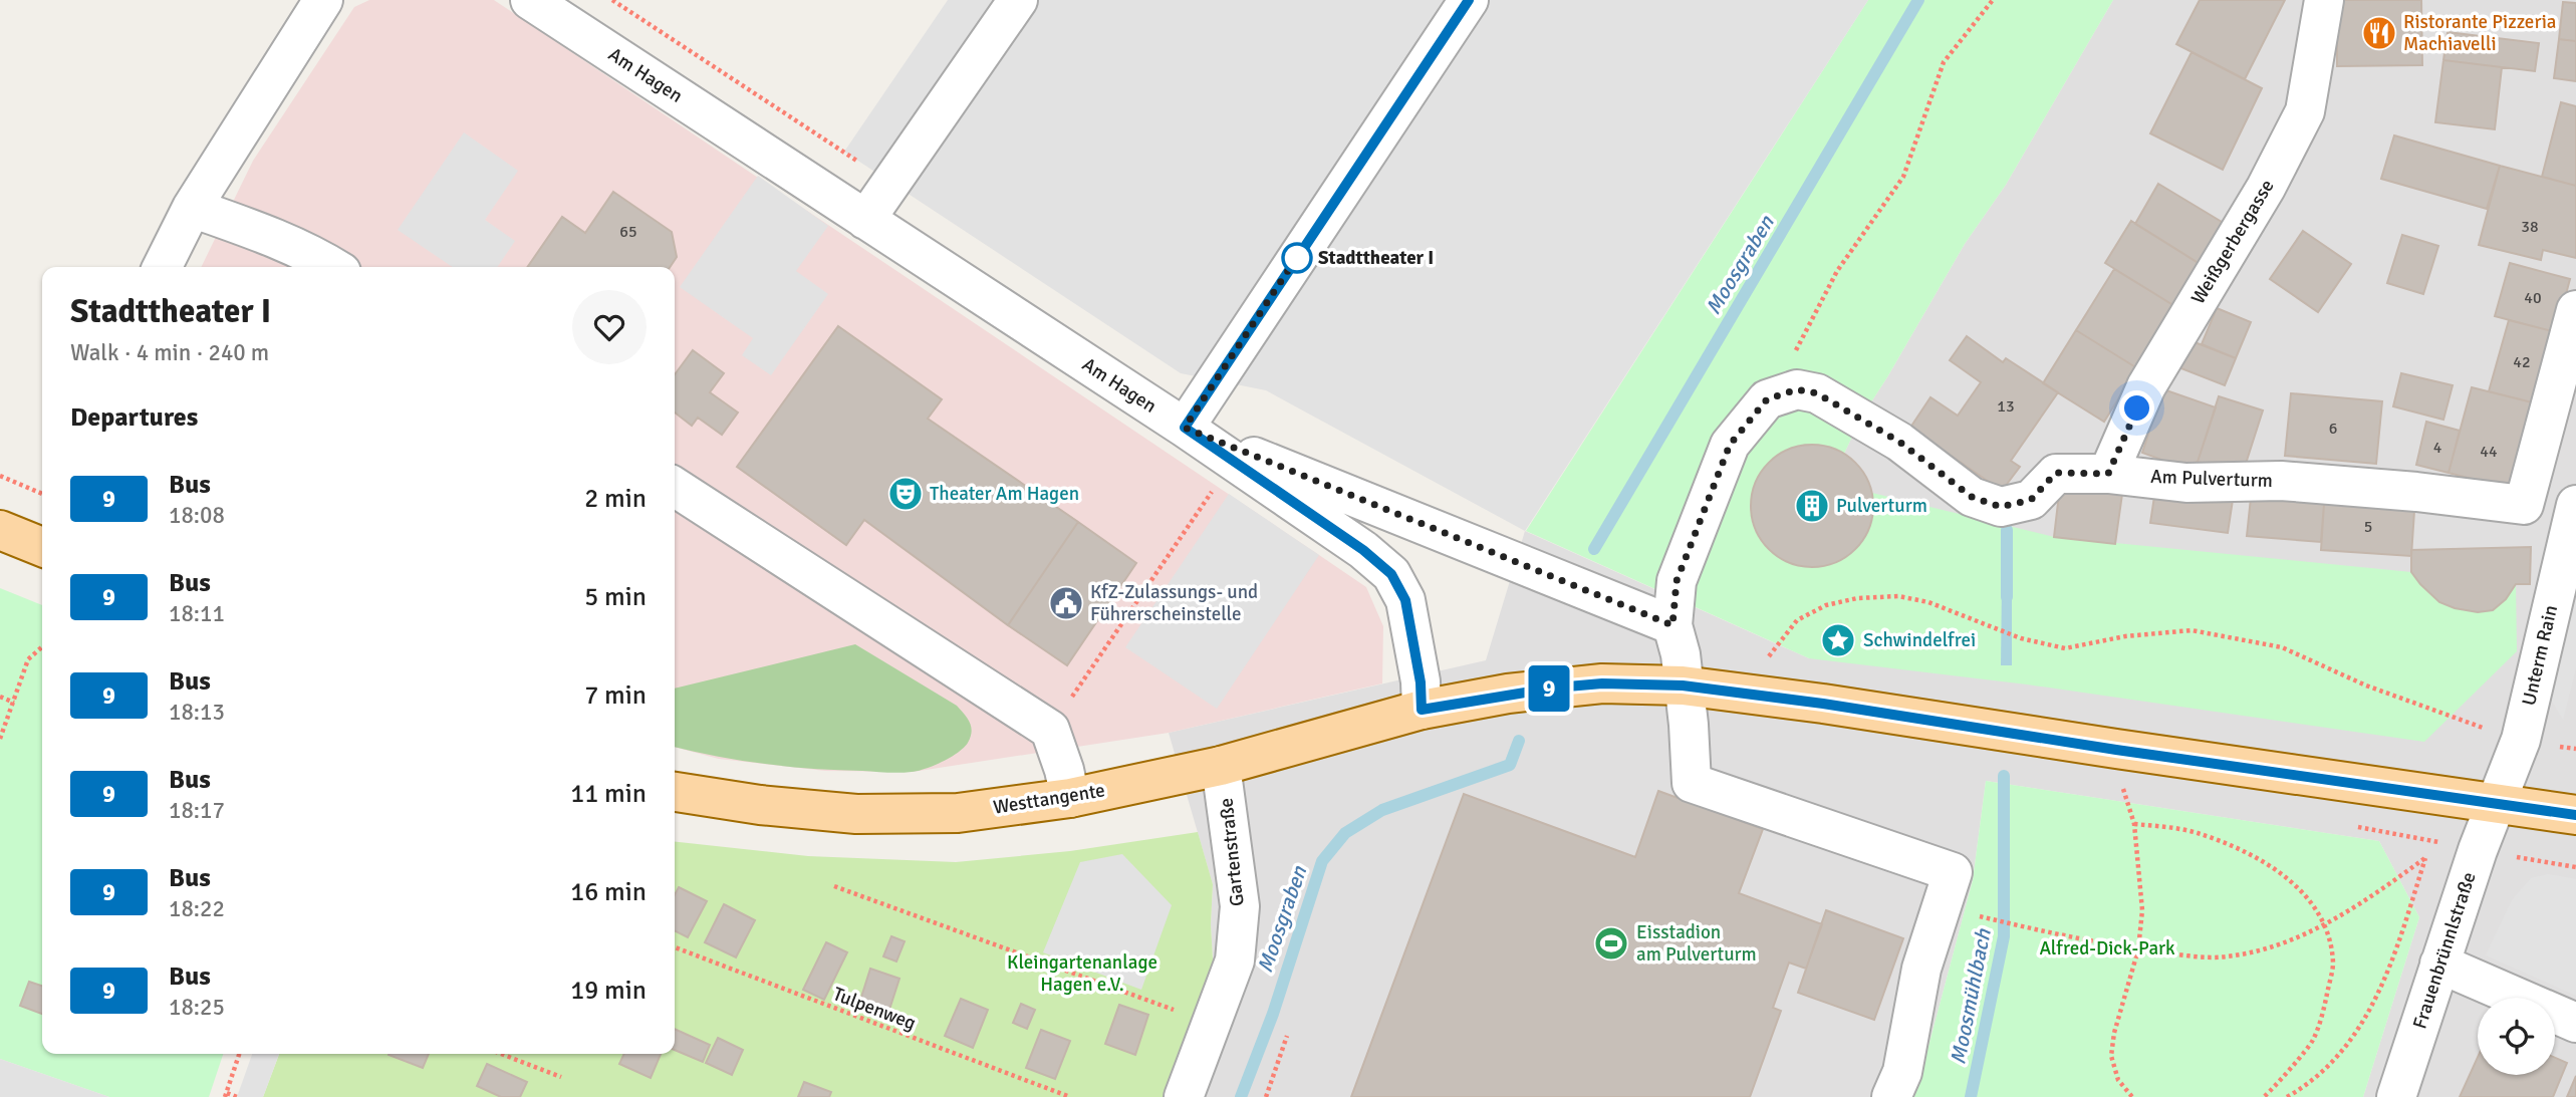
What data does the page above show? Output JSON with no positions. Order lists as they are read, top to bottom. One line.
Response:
{"streets":{"main road":["Westtangente"],"street":["Am Hagen","Weißgerbergasse","Am Pulverturm","Unterm Rain","Gartenstraße","Frauenbrünnlstraße"],"path":["Tulpenweg"]},"crossings":[["Am Hagen","Westtangente"],["Weißgerbergasse","Am Pulverturm"],["Unterm Rain","Westtangente"],["Unterm Rain","Frauenbrünnlstraße"],["Westtangente","Gartenstraße"],["Westtangente","Frauenbrünnlstraße"]],"water":["Moosgraben","Moosmühlbach"],"parks":["Alfred-Dick-Park","Kleingartenanlage Hagen e.V."],"places":{"restaurant":["Ristorante Pizzeria Machiavelli"],"other":["Stadttheater I"],"theatre":["Theater Am Hagen"],"building":["Pulverturm"],"public building":["KfZ-Zulassungs- und Führerscheinstelle"],"place":["Schwindelfrei"],"sports":["Eisstadion am Pulverturm"]},"lines":["bus line 9"],"house_numbers":["38","65","40","42","13","6","4","44","5"],"page":{"on_map":"9","heading":[["Stadttheater I","Walk · 4 min · 240 m"],"Departures"],"list":[{"mark":"9","name":"Bus","note":"18:08","value":"2 min"},{"mark":"9","name":"Bus","note":"18:11","value":"5 min"},{"mark":"9","name":"Bus","note":"18:13","value":"7 min"},{"mark":"9","name":"Bus","note":"18:17","value":"11 min"},{"mark":"9","name":"Bus","note":"18:22","value":"16 min"},{"mark":"9","name":"Bus","note":"18:25","value":"19 min"}]}}
